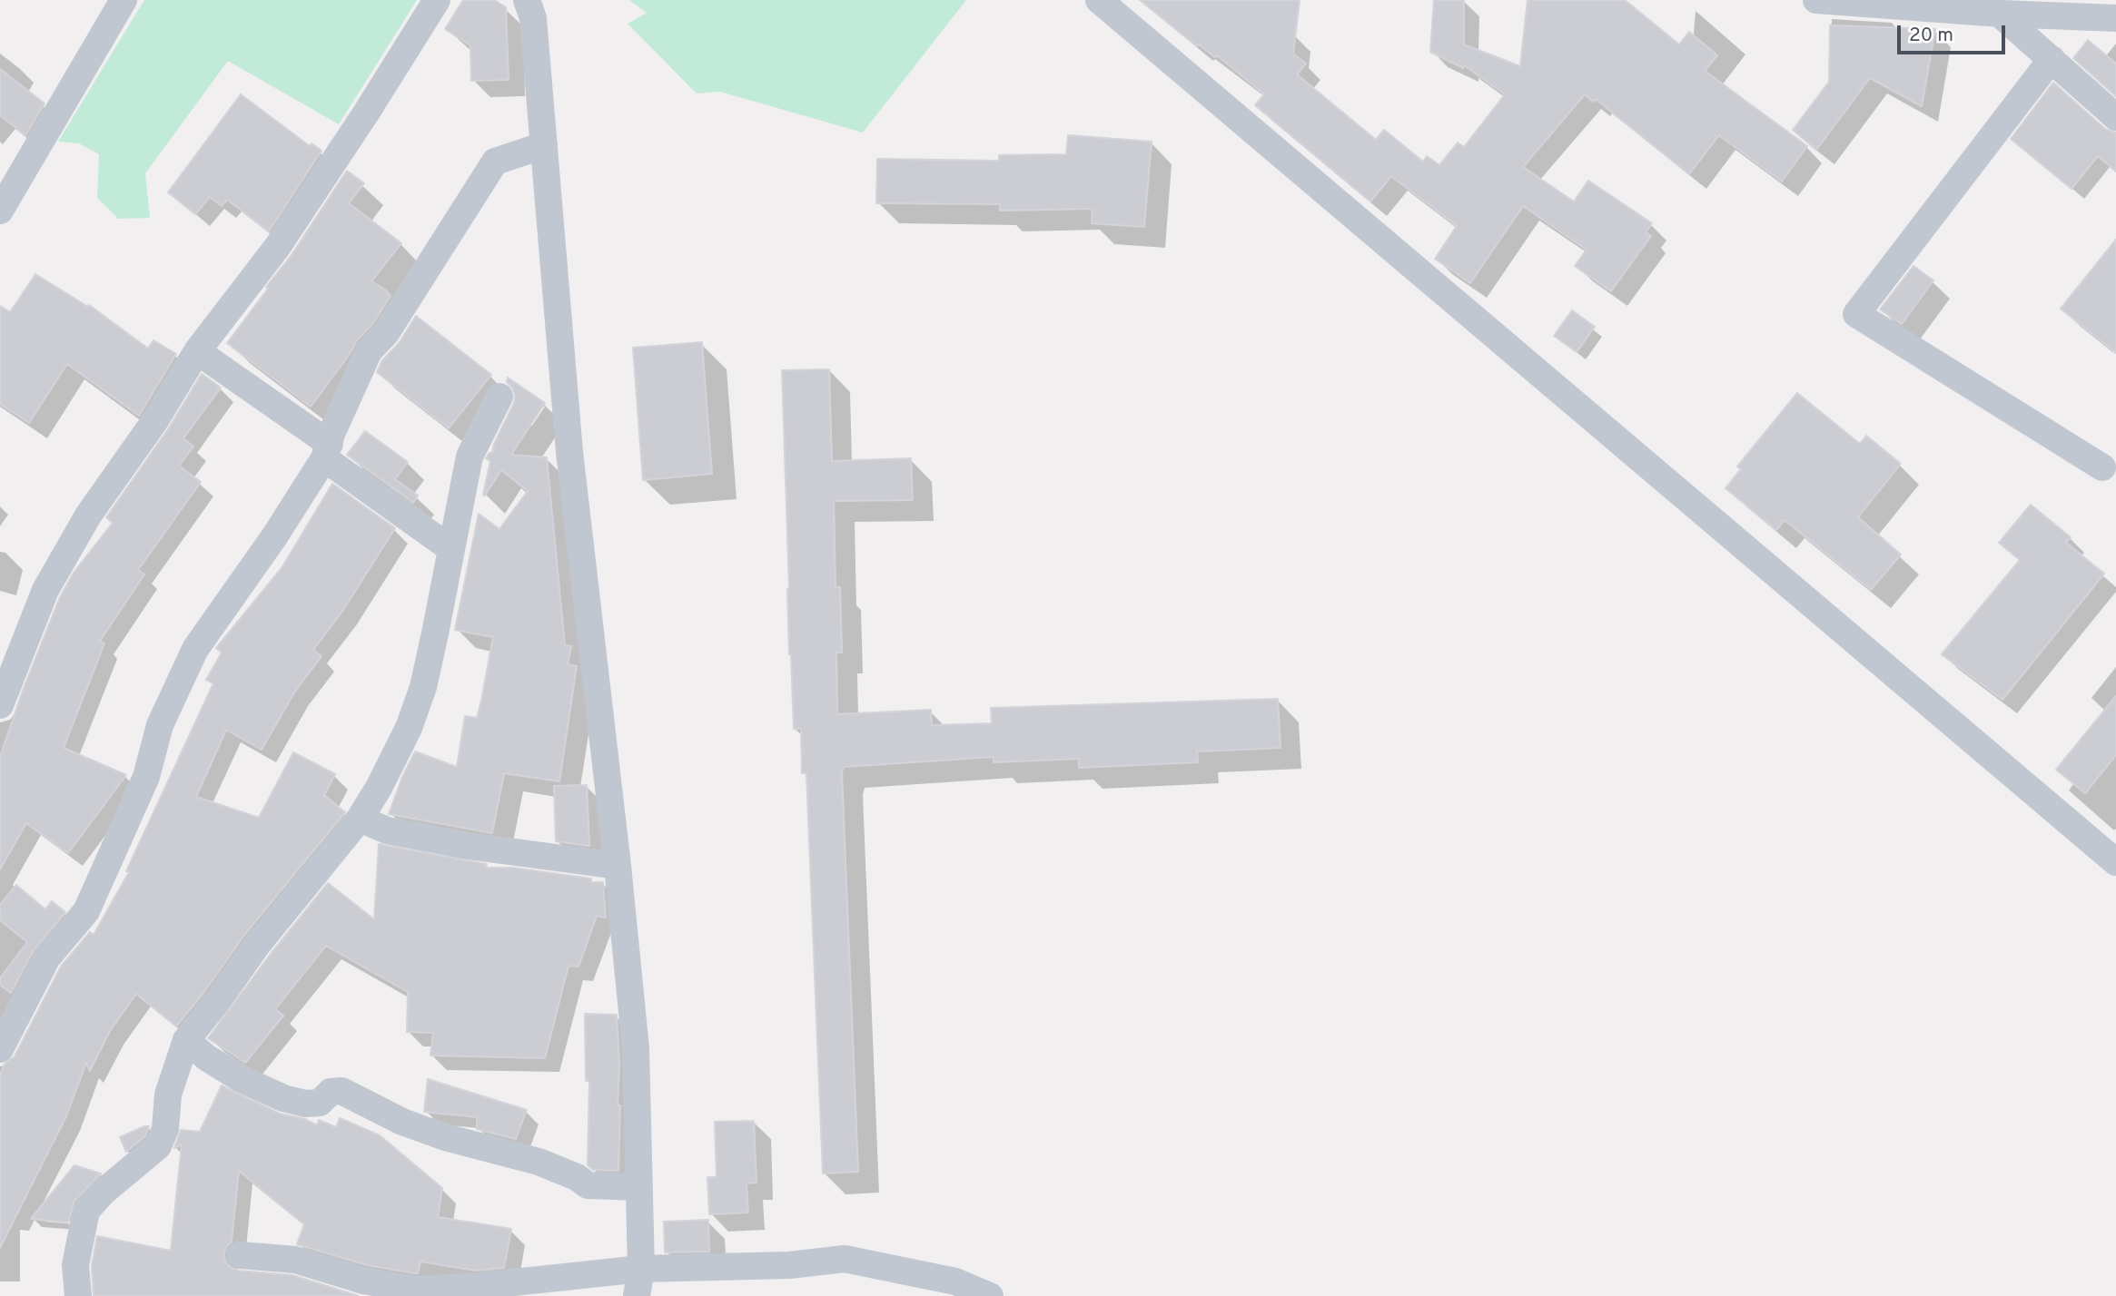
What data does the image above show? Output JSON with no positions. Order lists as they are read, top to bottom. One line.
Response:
{"scale_bar":"20 m"}
